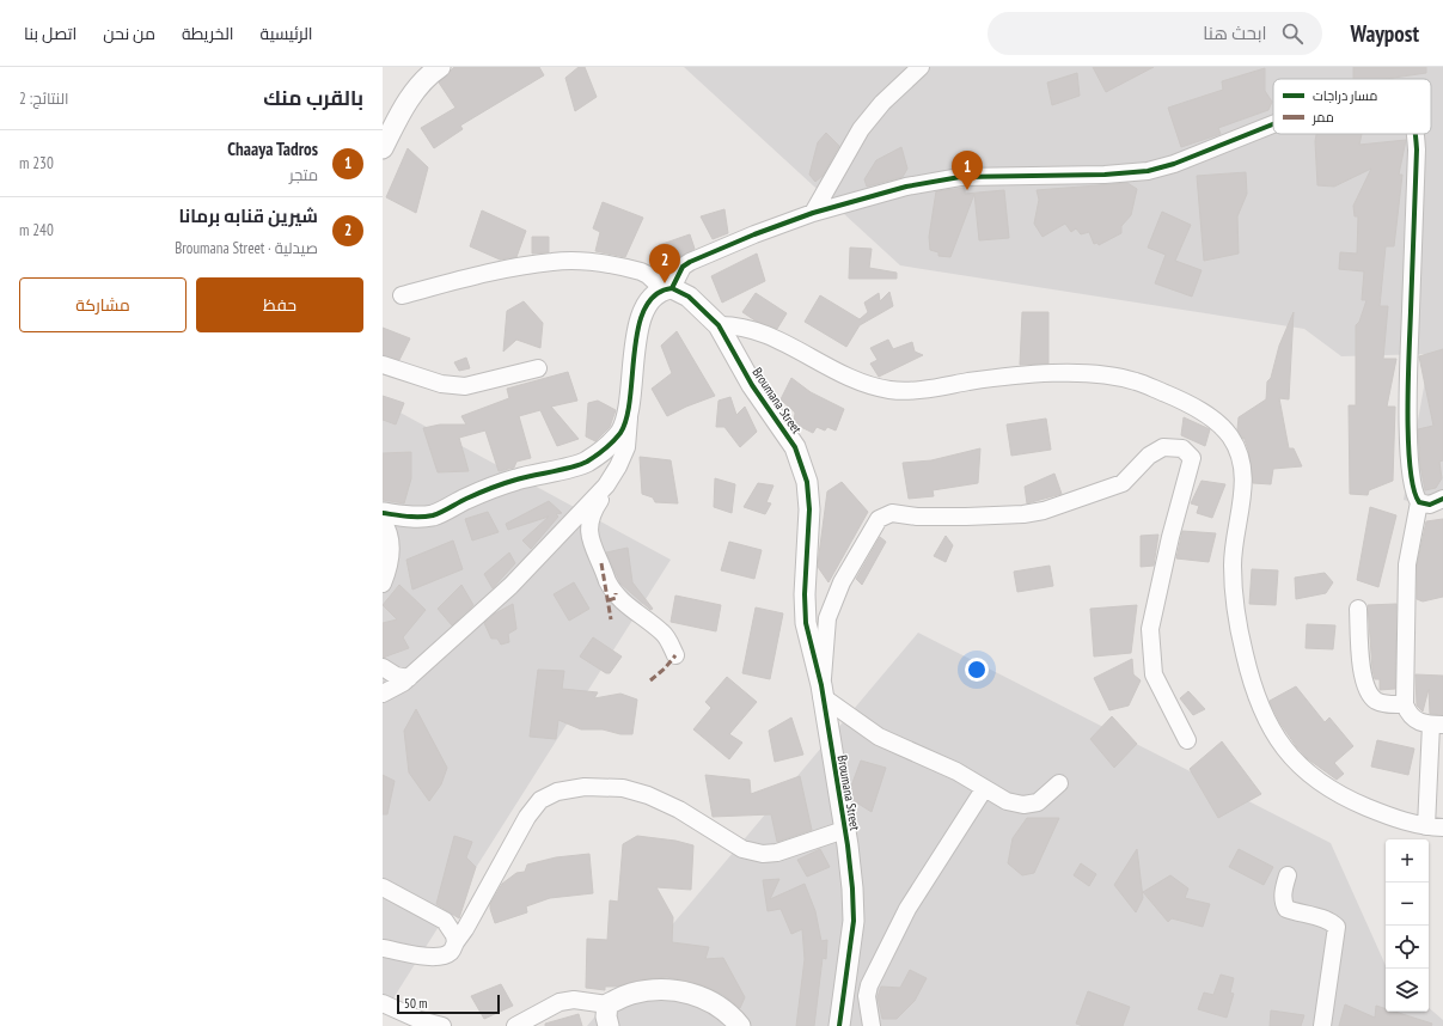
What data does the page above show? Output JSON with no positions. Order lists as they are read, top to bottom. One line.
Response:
{"streets":{"street":["Broumana Street"]},"legend":["مسار دراجات","ممر"],"scale_bar":"50 m","page":{"header":"Waypost","search":"ابحث هنا","nav":["الرئيسية","الخريطة","من نحن","اتصل بنا"],"heading":["بالقرب منك","النتائج: 2"],"list":[{"mark":"1","name":"Chaaya Tadros","note":"متجر","value":"230 m"},{"mark":"2","name":"شيرين قنابه برمانا","note":"صيدلية · Broumana Street","value":"240 m"}],"pins":["1","2"],"buttons":["حفظ","مشاركة"],"map_buttons":["+","−"],"scale":"50 m"}}
